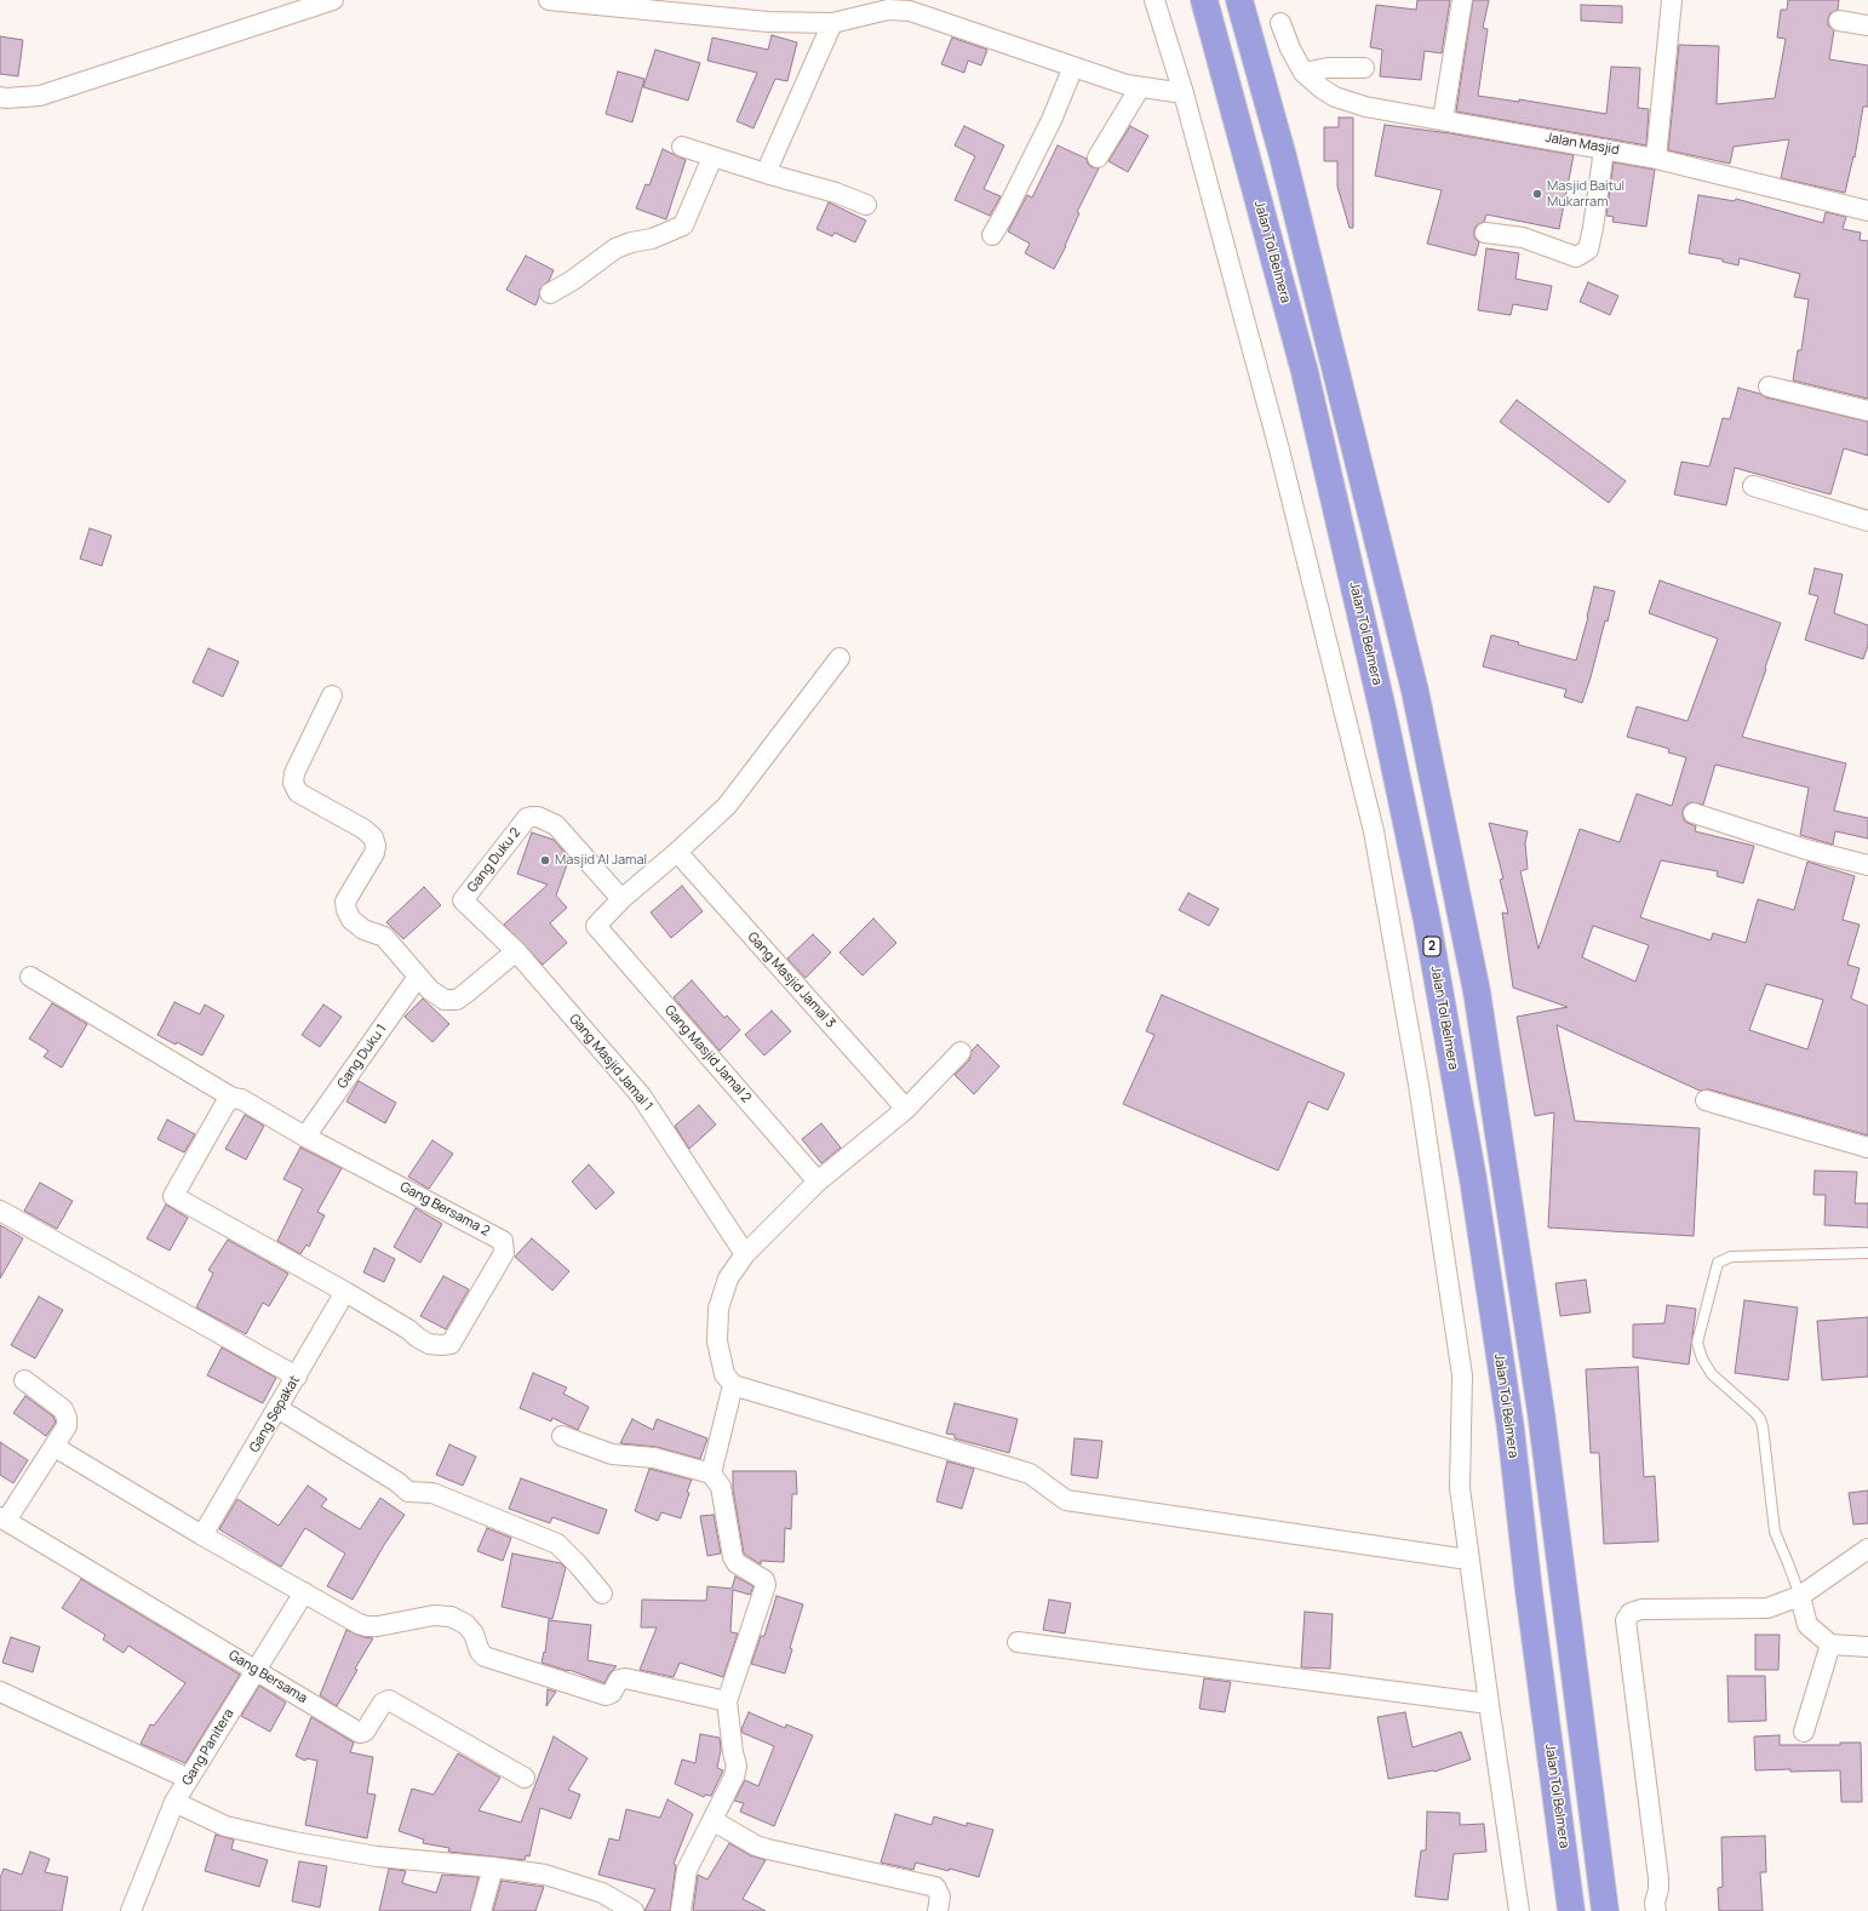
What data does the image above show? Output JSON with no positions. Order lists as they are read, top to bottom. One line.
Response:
{"streets":{"highway":["Jalan Tol Belmera","2"],"street":["Jalan Masjid","Gang Duku 2","Gang Masjid Jamal 3","Gang Masjid Jamal 2","Gang Duku 1","Gang Masjid Jamal 1","Gang Bersama 2","Gang Sepakat","Gang Bersama","Gang Panitera"]},"crossings":[["Gang Duku 2","Gang Masjid Jamal 2"],["Gang Duku 2","Gang Masjid Jamal 1"],["Gang Duku 1","Gang Bersama 2"],["Gang Bersama 2","Gang Sepakat"],["Gang Bersama","Gang Panitera"]],"places":["Masjid Baitul Mukarram","Masjid Al Jamal"]}
